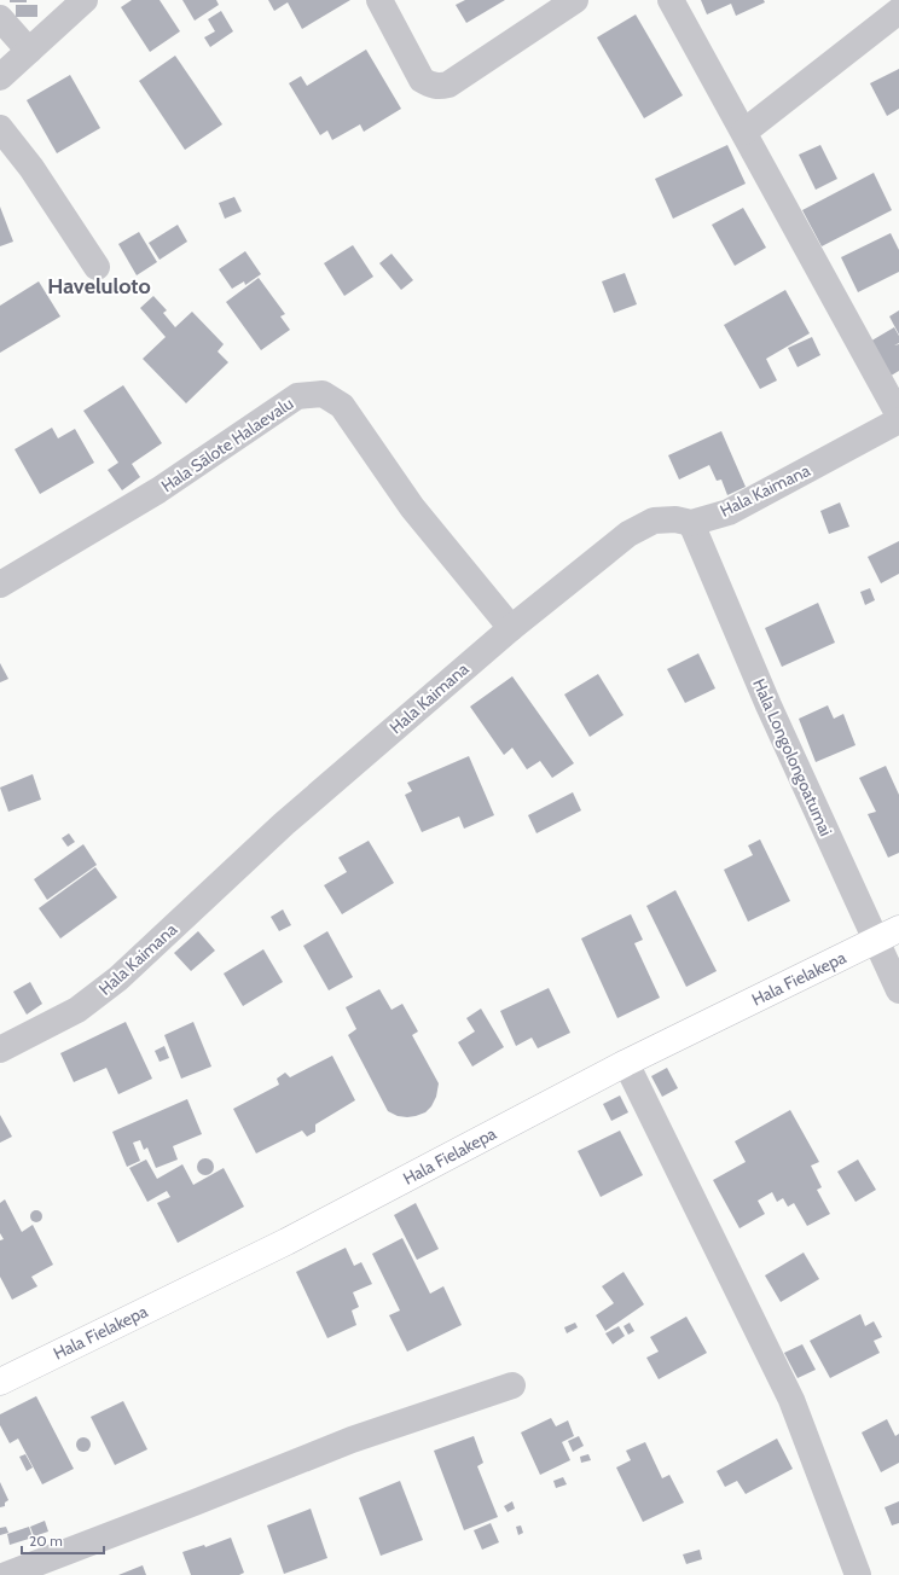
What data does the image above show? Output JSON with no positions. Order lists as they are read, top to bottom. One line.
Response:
{"streets":{"street":["Hala Sālote Halaevalu","Hala Kaimana","Hala Longolongoatumai","Hala Fielakepa"]},"crossings":[["Hala Sālote Halaevalu","Hala Kaimana"],["Hala Kaimana","Hala Longolongoatumai"],["Hala Longolongoatumai","Hala Fielakepa"]],"districts":["Haveluloto"],"scale_bar":"20 m"}
